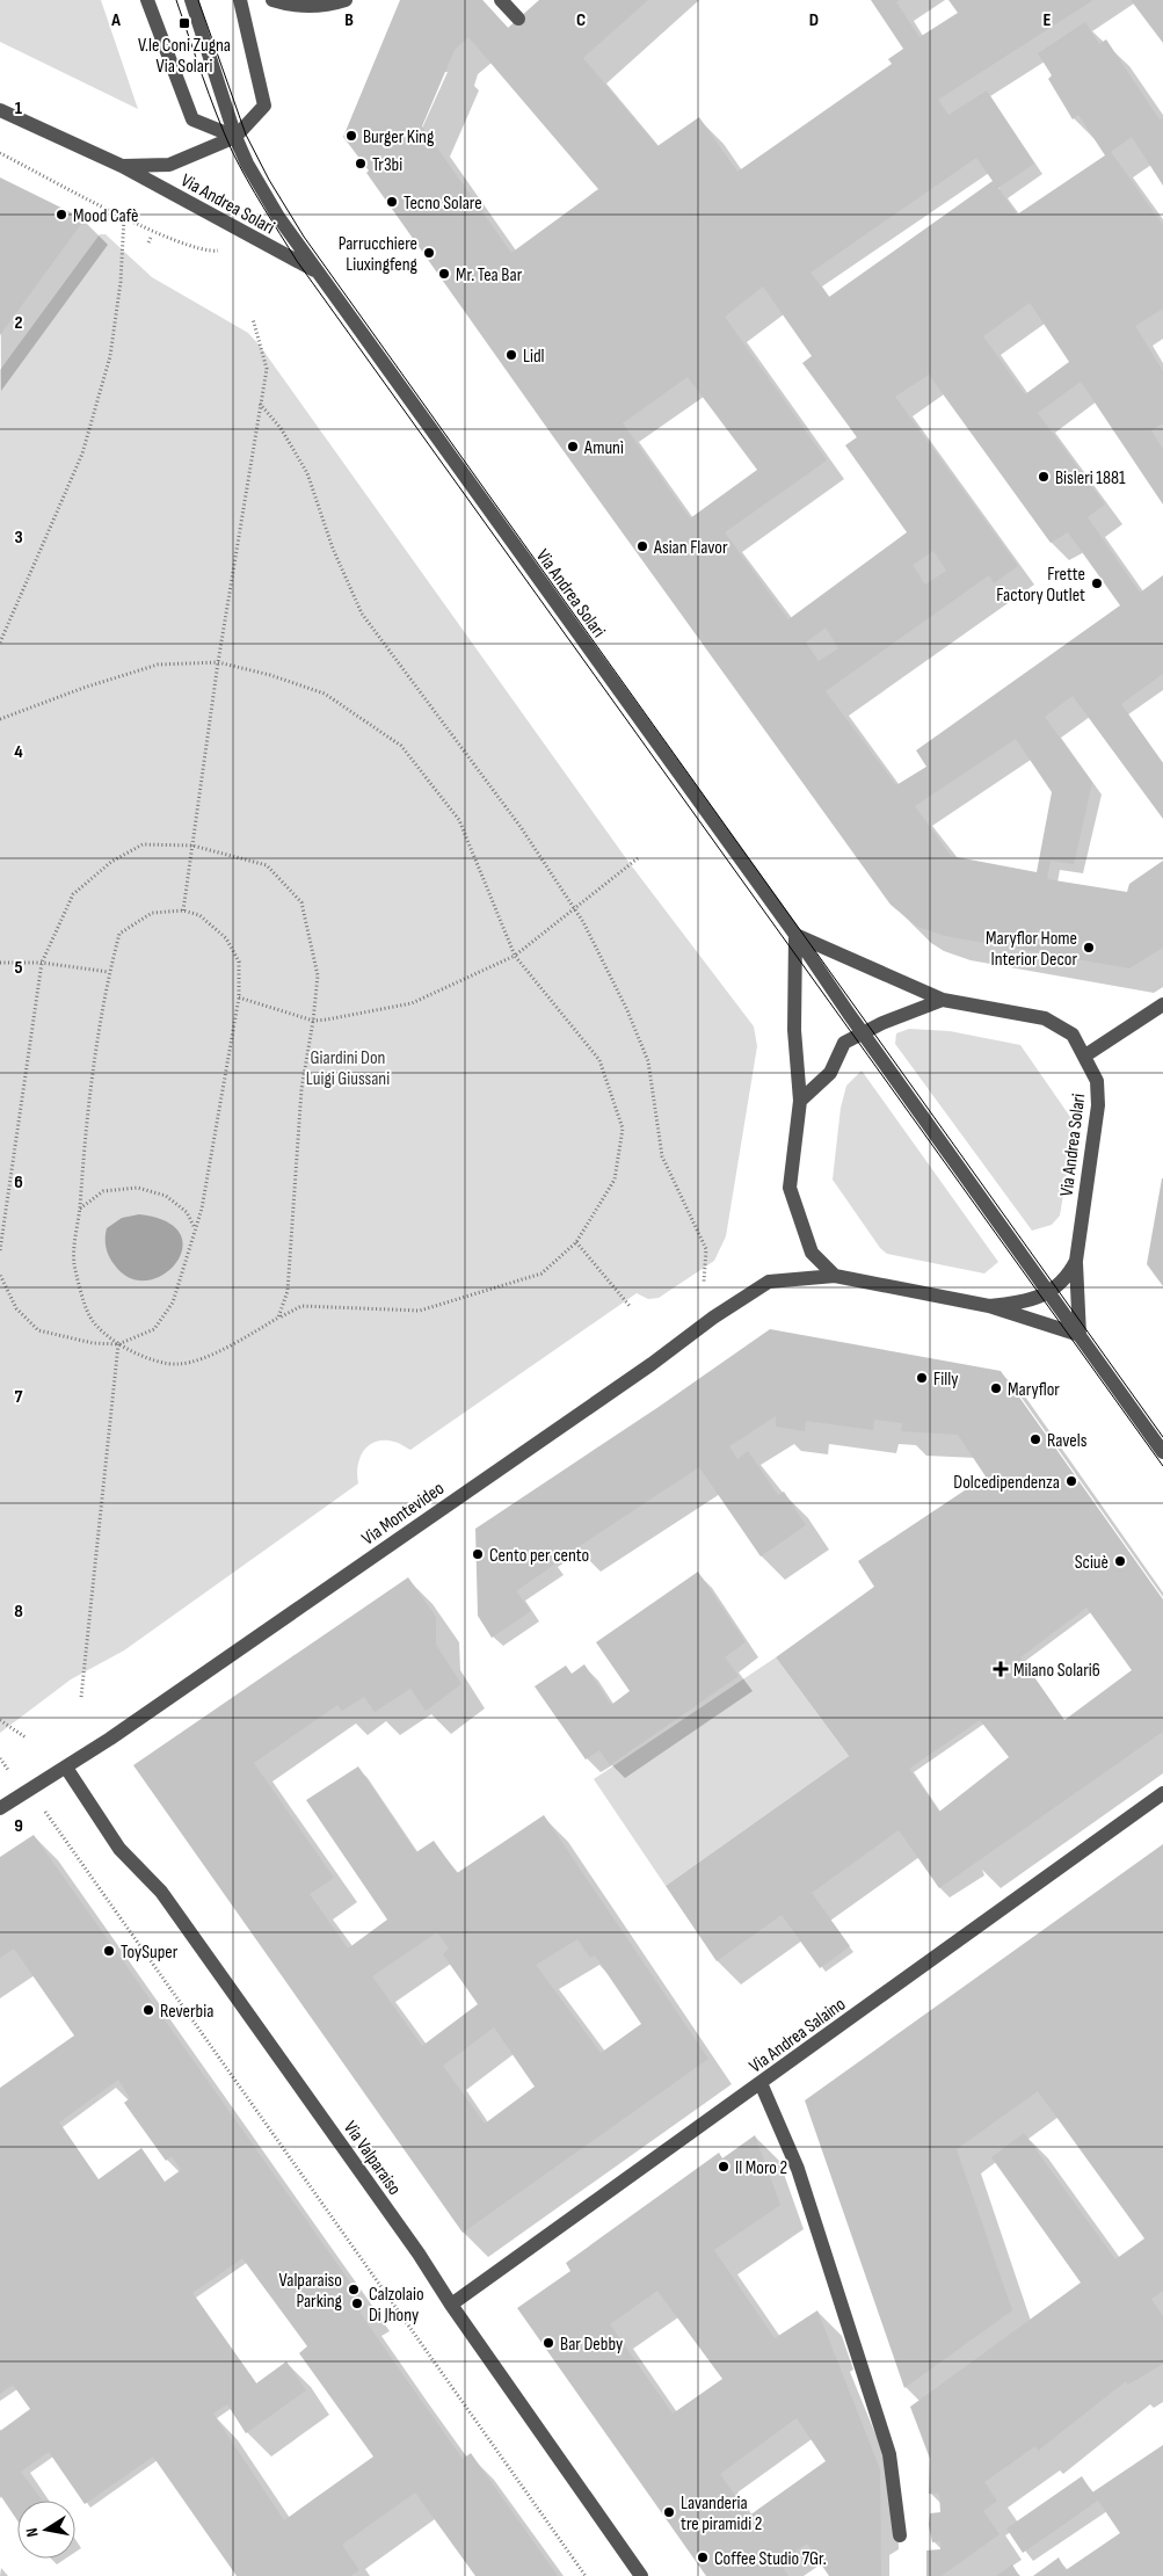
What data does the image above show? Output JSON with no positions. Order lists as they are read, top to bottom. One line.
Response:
{"streets":{"street":["Via Andrea Solari","Via Montevideo","Via Andrea Salaino","Via Valparaiso"]},"crossings":[["Via Andrea Solari","Via Montevideo"],["Via Montevideo","Via Valparaiso"],["Via Andrea Salaino","Via Valparaiso"]],"parks":["Giardini Don Luigi Giussani"],"places":{"transit":["V.le Coni Zugna Via Solari"],"other":["Burger King","Tr3bi","Tecno Solare","Mood Cafè","Parrucchiere Liuxingfeng","Mr. Tea Bar","Lidl","Amunì","Bisleri 1881","Asian Flavor","Frette Factory Outlet","Maryflor Home Interior Decor","Filly","Maryflor","Ravels","Dolcedipendenza","Cento per cento","Sciuè","ToySuper","Reverbia","Il Moro 2","Valparaiso Parking","Calzolaio Di Jhony","Bar Debby","Lavanderia tre piramidi 2","Coffee Studio 7Gr."],"health":["Milano Solari6"]},"north":"left","grid":{"columns":["A","B","C","D","E"],"rows":["1","2","3","4","5","6","7","8","9"]}}
